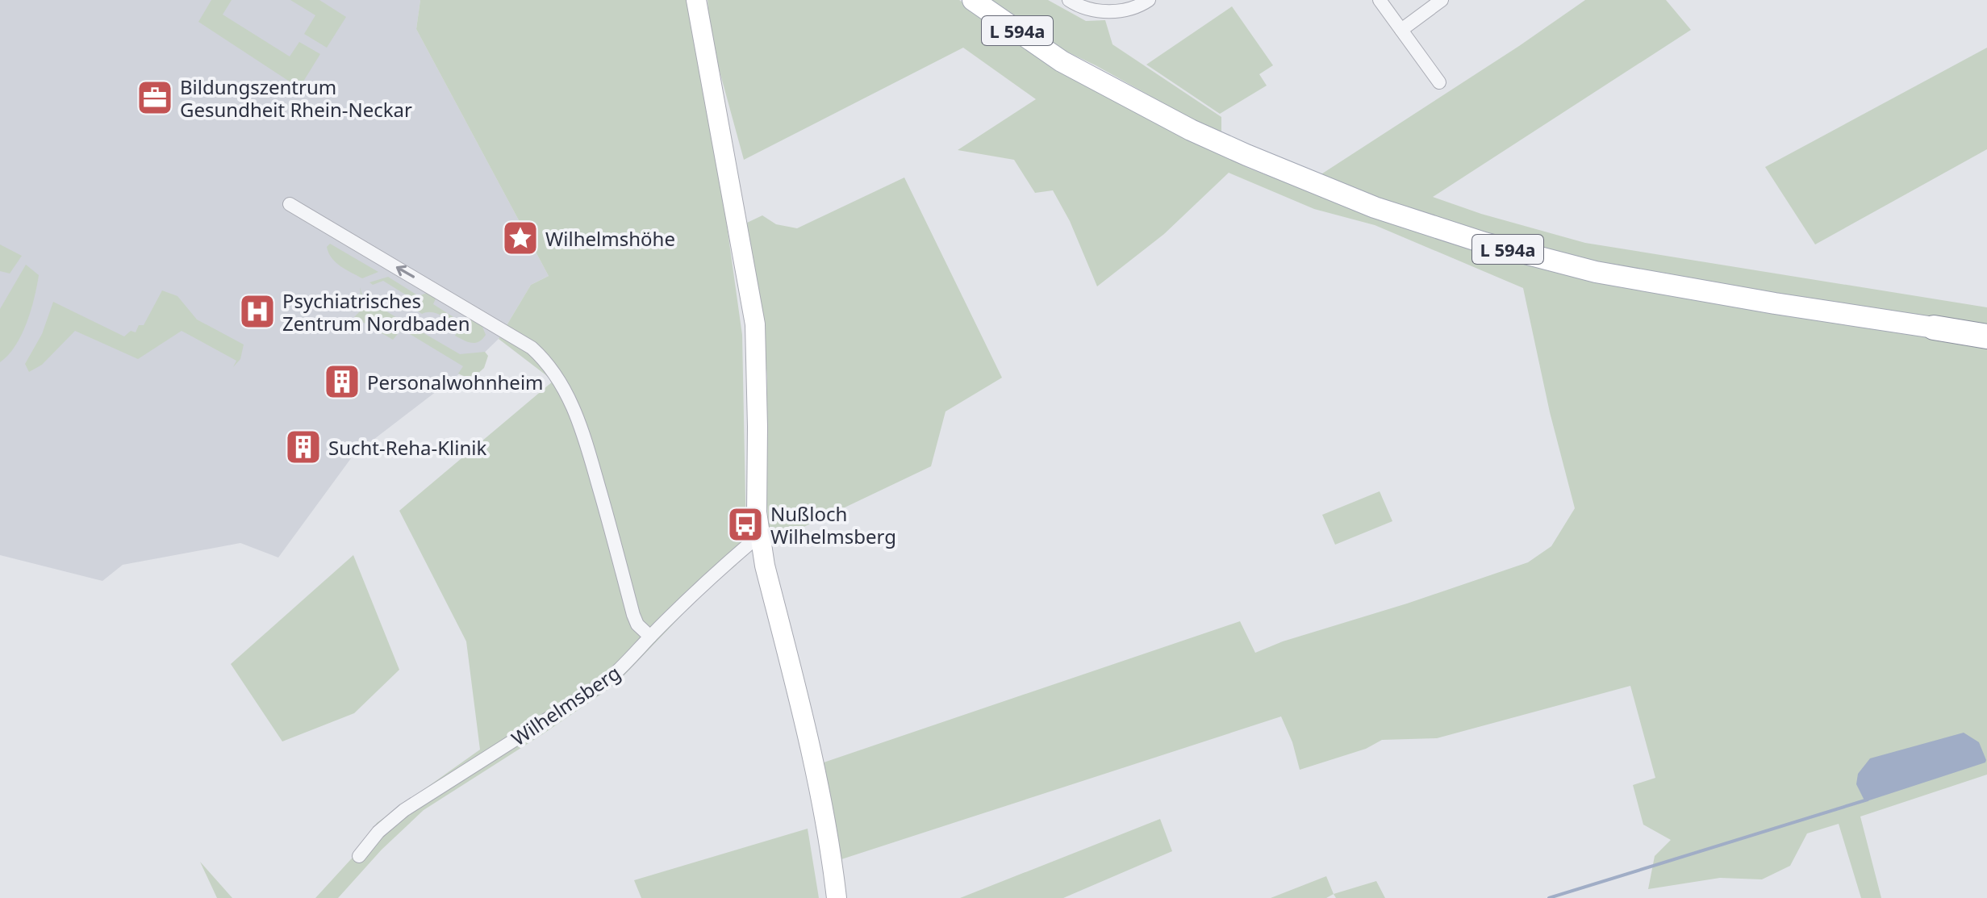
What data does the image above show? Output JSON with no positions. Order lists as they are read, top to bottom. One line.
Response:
{"streets":{"highway":["L 594a"],"street":["Wilhelmsberg"]},"places":{"office":["Bildungszentrum Gesundheit Rhein-Neckar"],"place":["Wilhelmshöhe"],"hospital":["Psychiatrisches Zentrum Nordbaden"],"building":["Personalwohnheim","Sucht-Reha-Klinik"],"bus stop":["Nußloch Wilhelmsberg"]}}
